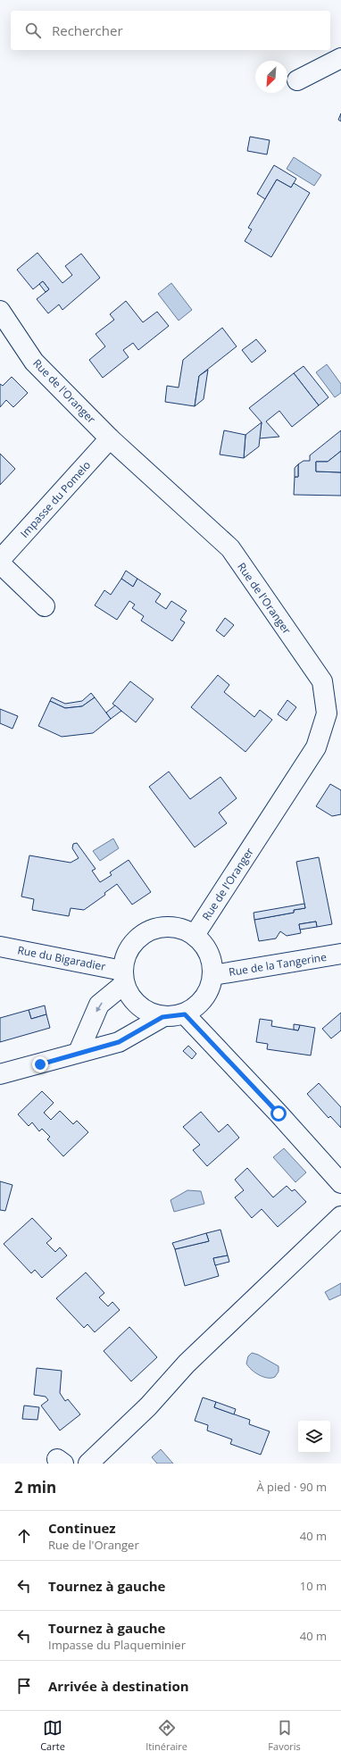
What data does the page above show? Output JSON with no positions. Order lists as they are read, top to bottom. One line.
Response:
{"streets":{"street":["Rue de l'Oranger","Impasse du Pomelo","Rue du Bigaradier","Rue de la Tangerine"]},"crossings":[["Rue de l'Oranger","Impasse du Pomelo"],["Rue de l'Oranger","Rue du Bigaradier"],["Rue de l'Oranger","Rue de la Tangerine"],["Rue du Bigaradier","Rue de la Tangerine"]],"north":"bottom left","page":{"search":"Rechercher","heading":["2 min","À pied · 90 m"],"list":[["Continuez","Rue de l'Oranger","40 m"],["Tournez à gauche","10 m"],["Tournez à gauche","Impasse du Plaqueminier","40 m"],"Arrivée à destination"],"nav":["Carte","Itinéraire","Favoris"]}}
